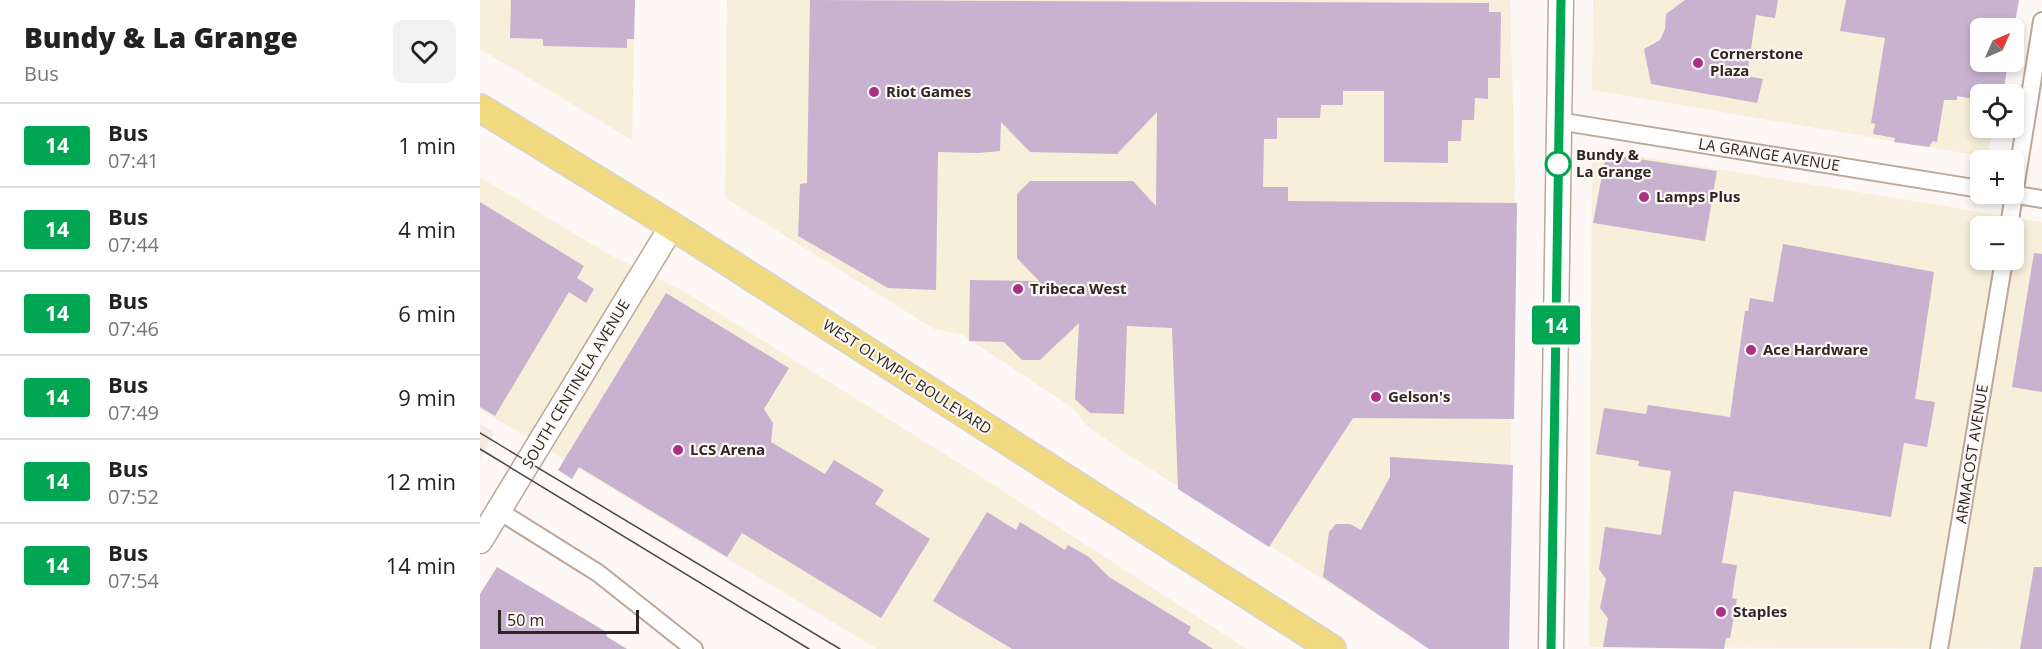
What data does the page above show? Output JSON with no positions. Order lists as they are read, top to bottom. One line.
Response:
{"streets":{"main road":["WEST OLYMPIC BOULEVARD","SOUTH CENTINELA AVENUE"],"street":["LA GRANGE AVENUE","ARMACOST AVENUE"]},"crossings":[["WEST OLYMPIC BOULEVARD","SOUTH CENTINELA AVENUE"]],"places":["Cornerstone Plaza","Riot Games","Bundy & La Grange","Lamps Plus","Tribeca West","Ace Hardware","Gelson's","LCS Arena","Staples"],"lines":["bus line 14"],"scale_bar":"50 m","north":"top right","page":{"heading":["Bundy & La Grange","Bus"],"on_map":"14","map_buttons":["+","−"],"list":[{"mark":"14","name":"Bus","note":"07:41","value":"1 min"},{"mark":"14","name":"Bus","note":"07:44","value":"4 min"},{"mark":"14","name":"Bus","note":"07:46","value":"6 min"},{"mark":"14","name":"Bus","note":"07:49","value":"9 min"},{"mark":"14","name":"Bus","note":"07:52","value":"12 min"},{"mark":"14","name":"Bus","note":"07:54","value":"14 min"}],"scale":"50 m"}}
